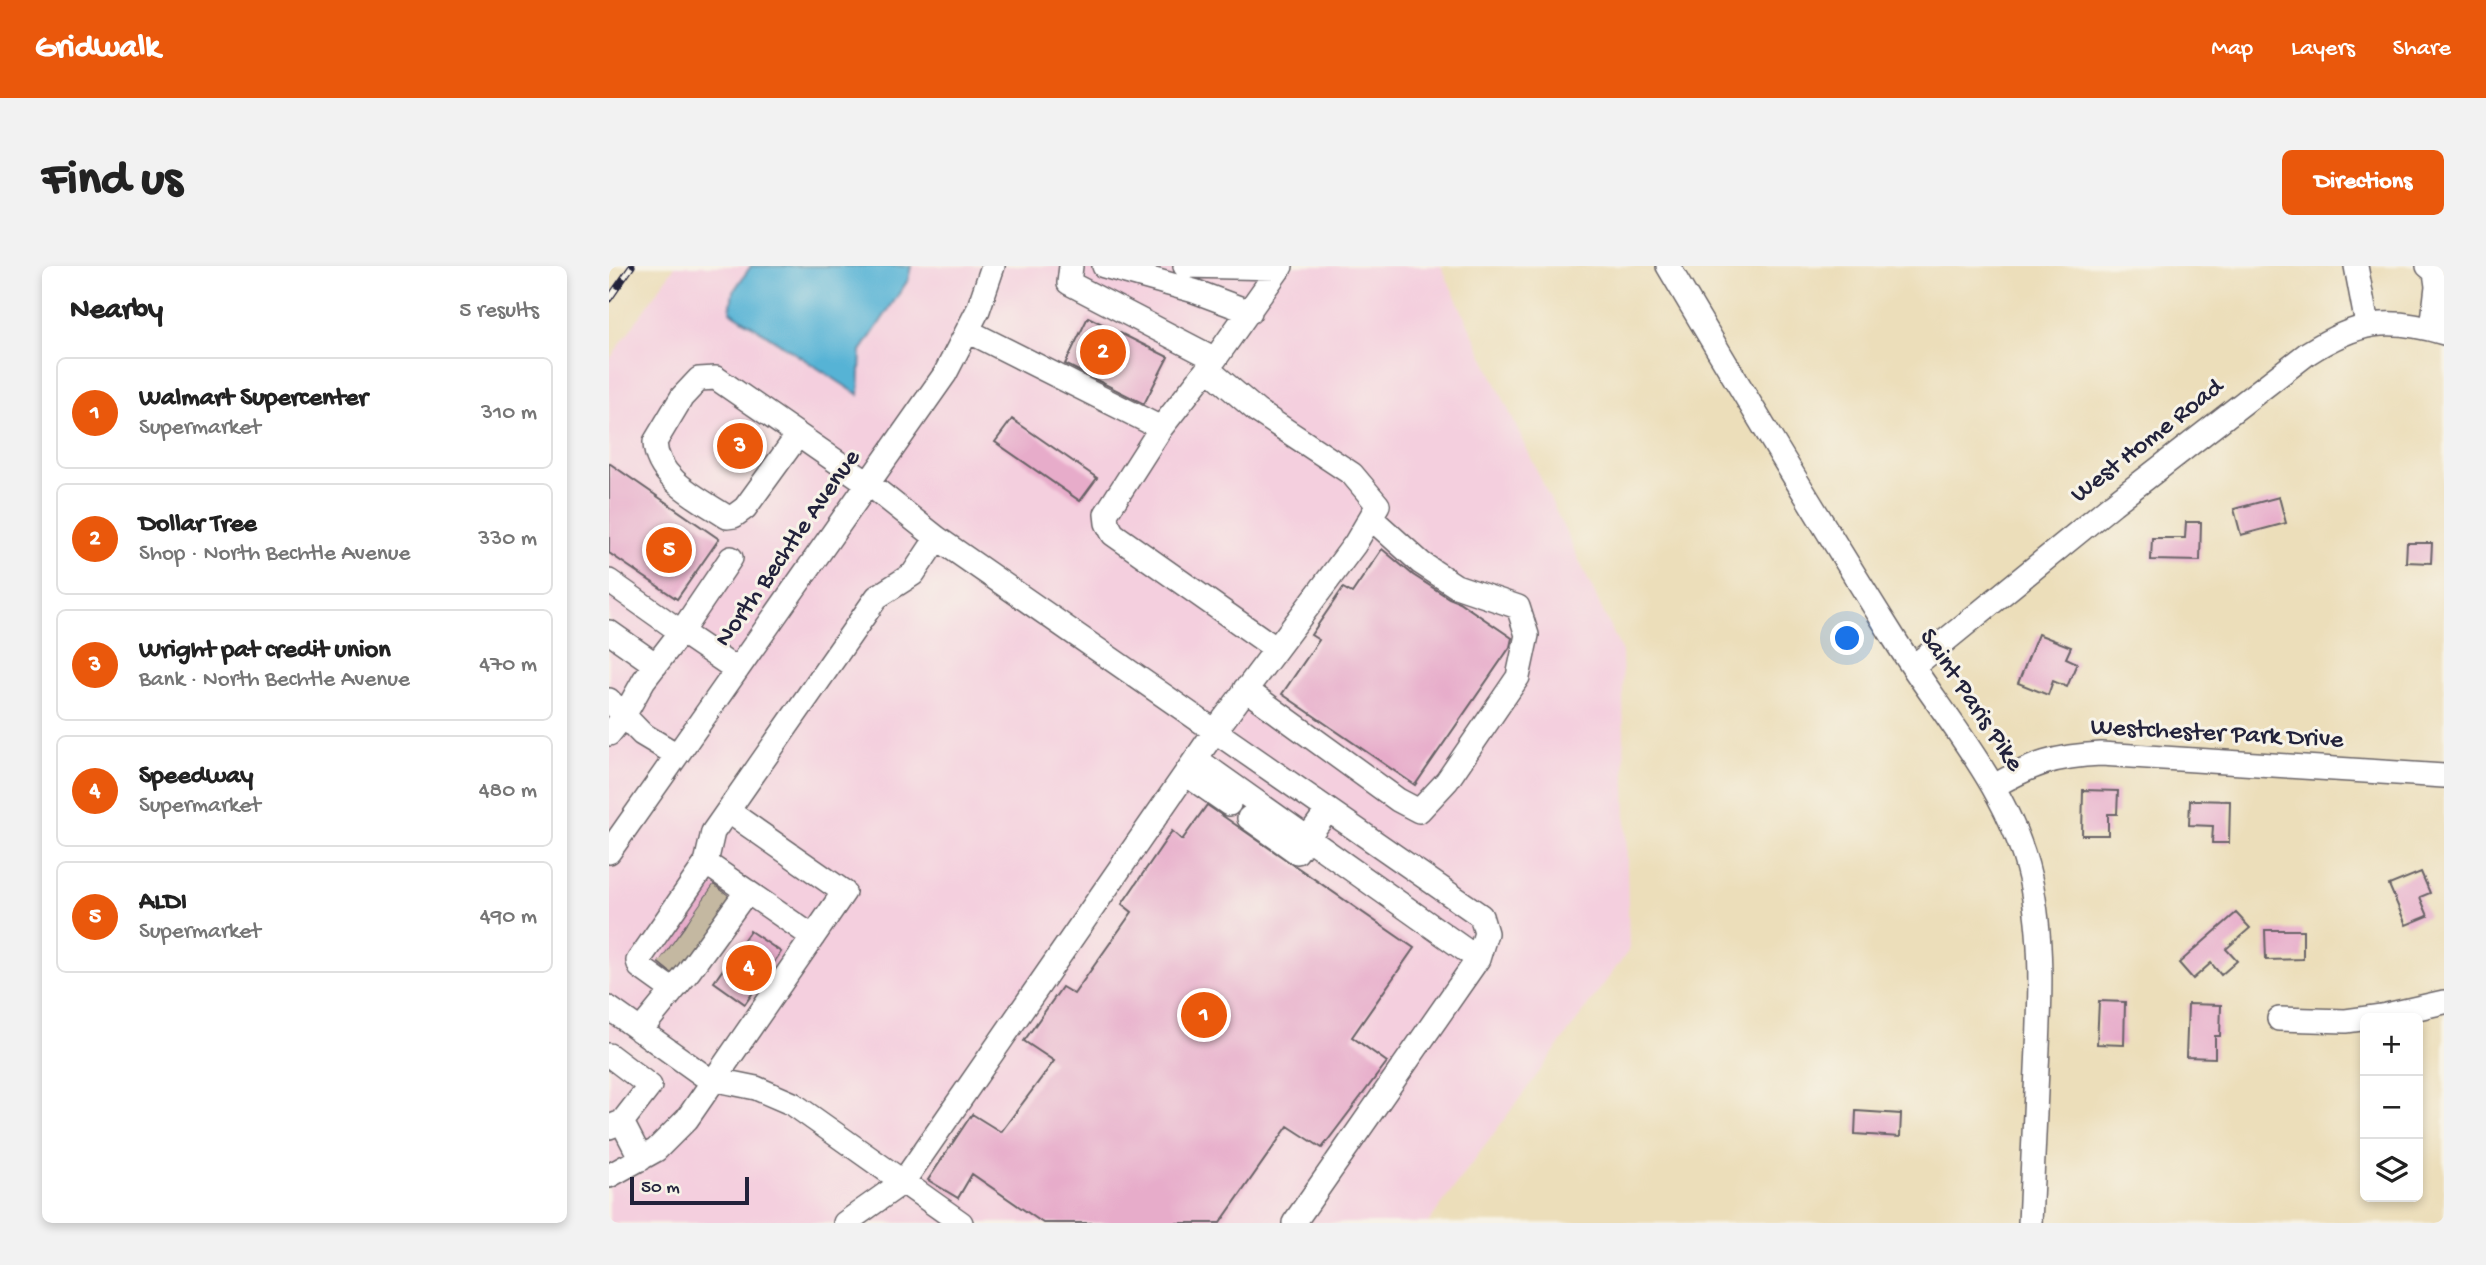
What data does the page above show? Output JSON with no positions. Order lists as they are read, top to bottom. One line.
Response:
{"streets":{"street":["West Home Road","North Bechtle Avenue","Saint Paris Pike","Westchester Park Drive"]},"crossings":[["West Home Road","Saint Paris Pike"],["Saint Paris Pike","Westchester Park Drive"]],"scale_bar":"50 m","page":{"header":"Gridwalk","nav":["Map","Layers","Share"],"buttons":"Directions","title":"Find us","heading":["Nearby","5 results"],"pins":["2","3","5","4","1"],"list":[{"mark":"1","name":"Walmart Supercenter","note":"Supermarket","value":"310 m"},{"mark":"2","name":"Dollar Tree","note":"Shop · North Bechtle Avenue","value":"330 m"},{"mark":"3","name":"Wright pat credit union","note":"Bank · North Bechtle Avenue","value":"470 m"},{"mark":"4","name":"Speedway","note":"Supermarket","value":"480 m"},{"mark":"5","name":"ALDI","note":"Supermarket","value":"490 m"}],"map_buttons":["+","−"],"scale":"50 m"}}
